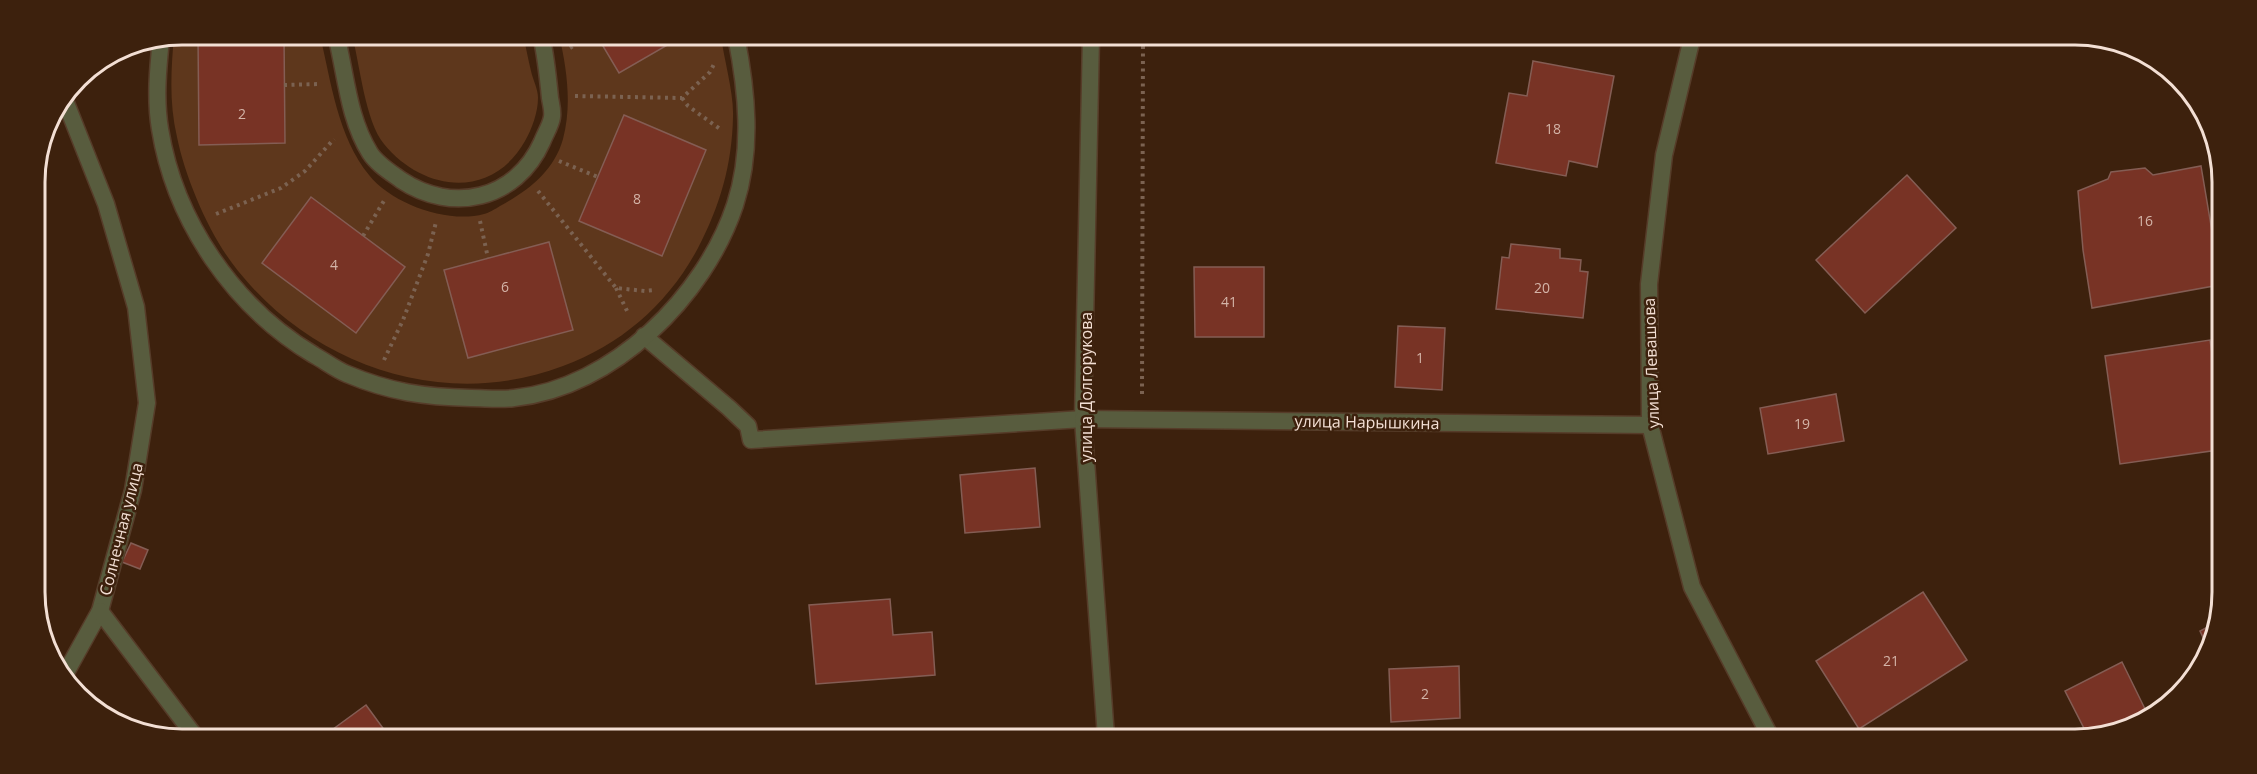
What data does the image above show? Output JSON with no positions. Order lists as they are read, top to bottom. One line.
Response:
{"streets":{"street":["улица Левашова","улица Долгорукова","улица Нарышкина","Солнечная улица"]},"crossings":[["улица Левашова","улица Нарышкина"],["улица Долгорукова","улица Нарышкина"]],"house_numbers":["2","18","8","16","4","6","20","41","1","19","21","2"]}
